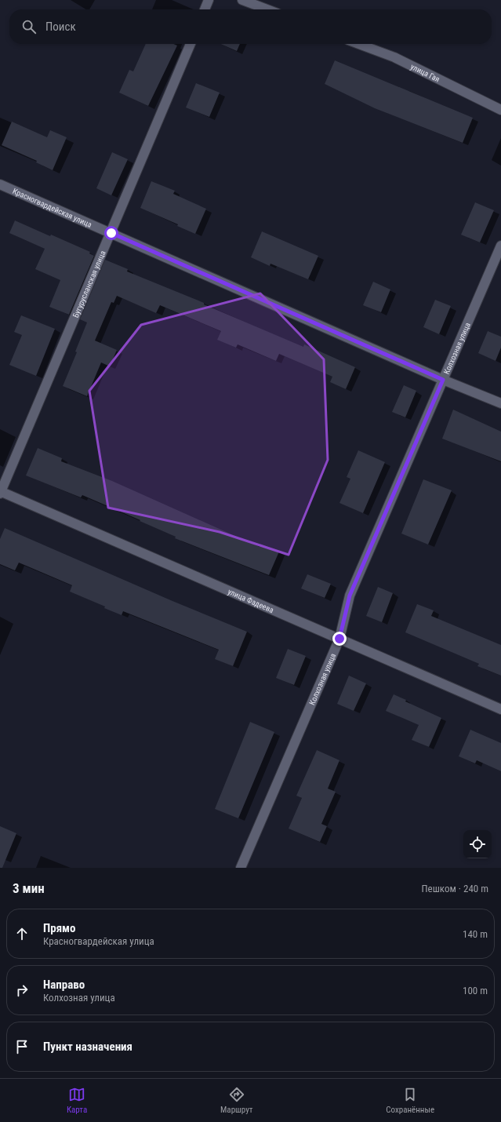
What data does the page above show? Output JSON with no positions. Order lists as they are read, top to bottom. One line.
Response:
{"streets":{"street":["улица Гая","Красногвардейская улица","Бугурусланская улица","Колхозная улица","улица Фадеева"]},"crossings":[["Красногвардейская улица","Бугурусланская улица"],["Красногвардейская улица","Колхозная улица"],["Бугурусланская улица","улица Фадеева"],["Колхозная улица","улица Фадеева"]],"page":{"search":"Поиск","heading":["3 мин","Пешком · 240 m"],"list":[["Прямо","Красногвардейская улица","140 m"],["Направо","Колхозная улица","100 m"],"Пункт назначения"],"nav":["Карта","Маршрут","Сохранённые"]}}
